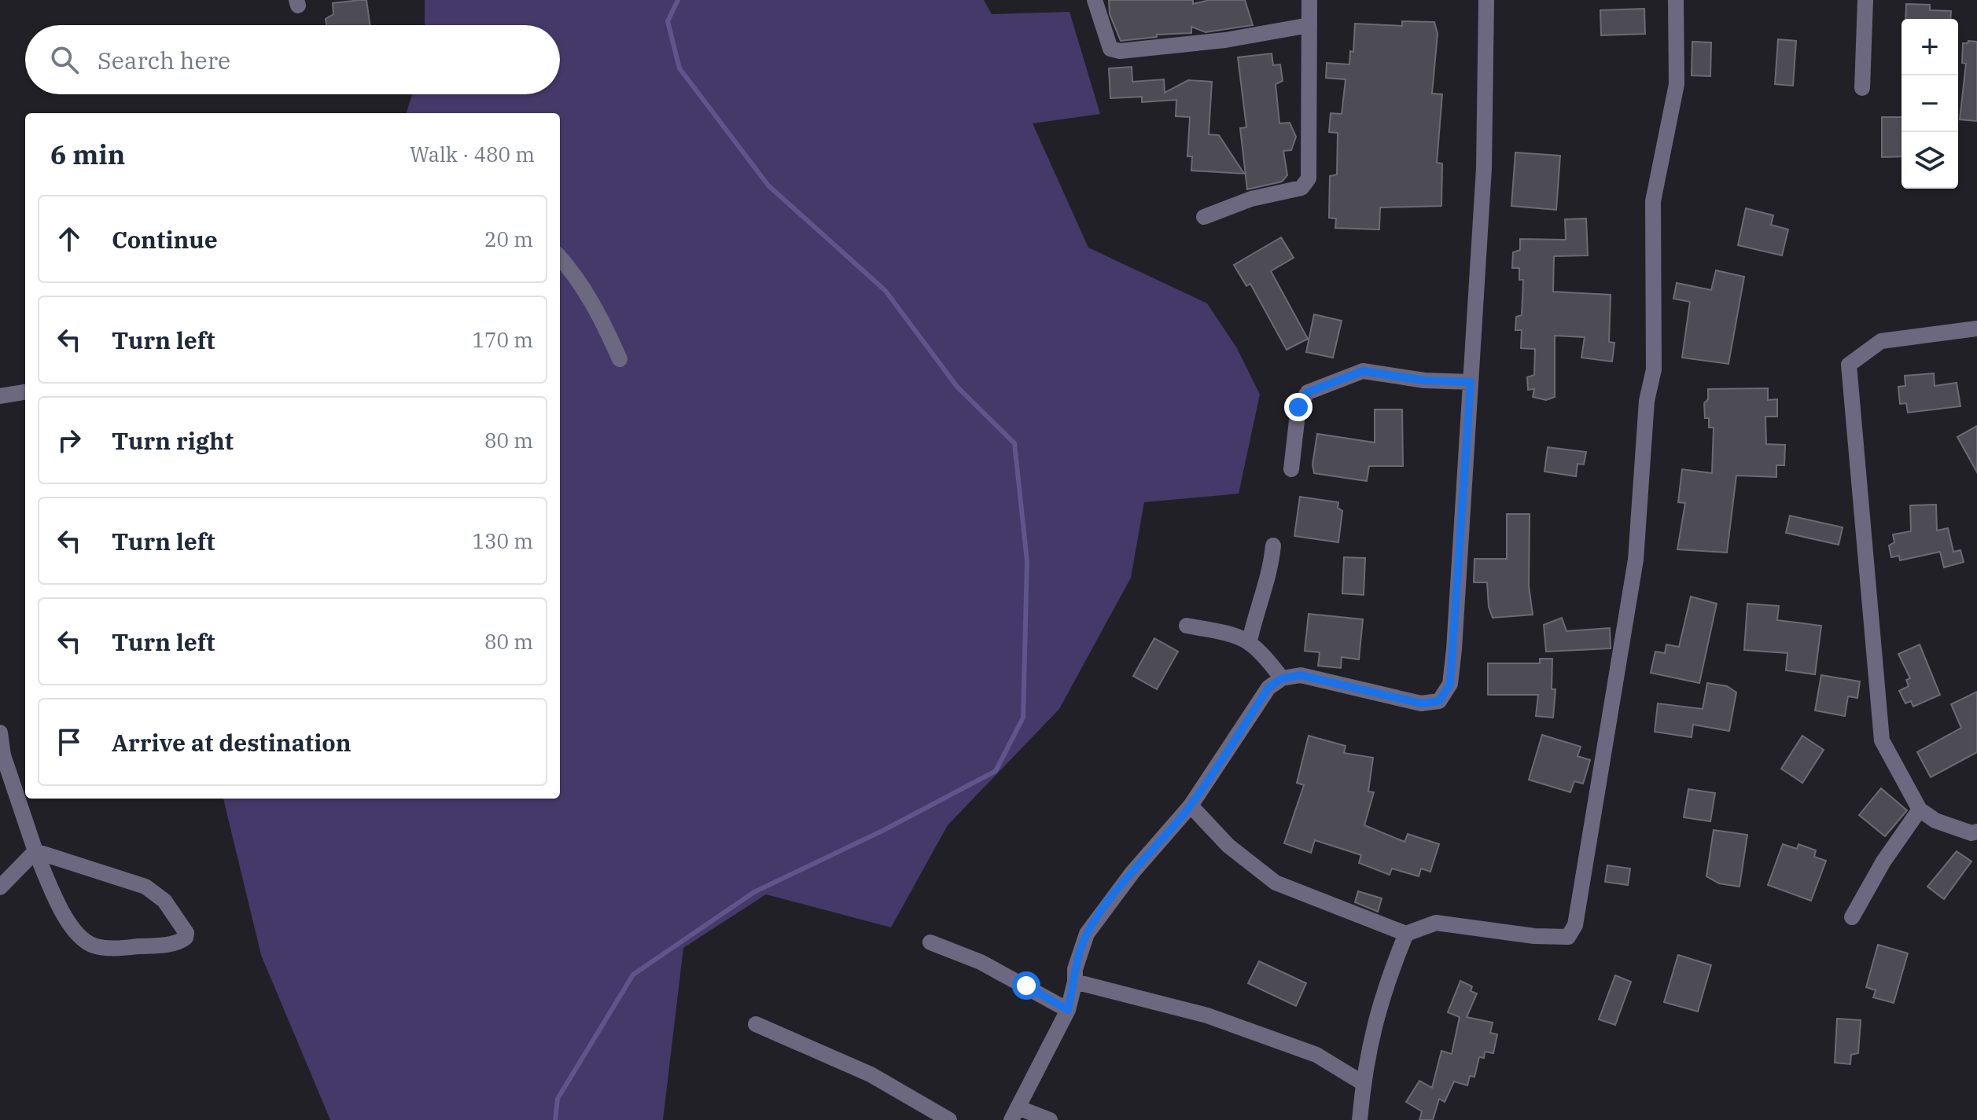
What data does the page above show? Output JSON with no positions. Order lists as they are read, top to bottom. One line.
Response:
{"page":{"map_buttons":["+","−"],"search":"Search here","heading":["6 min","Walk · 480 m"],"list":[["Continue","20 m"],["Turn left","170 m"],["Turn right","80 m"],["Turn left","130 m"],["Turn left","80 m"],"Arrive at destination"]}}
